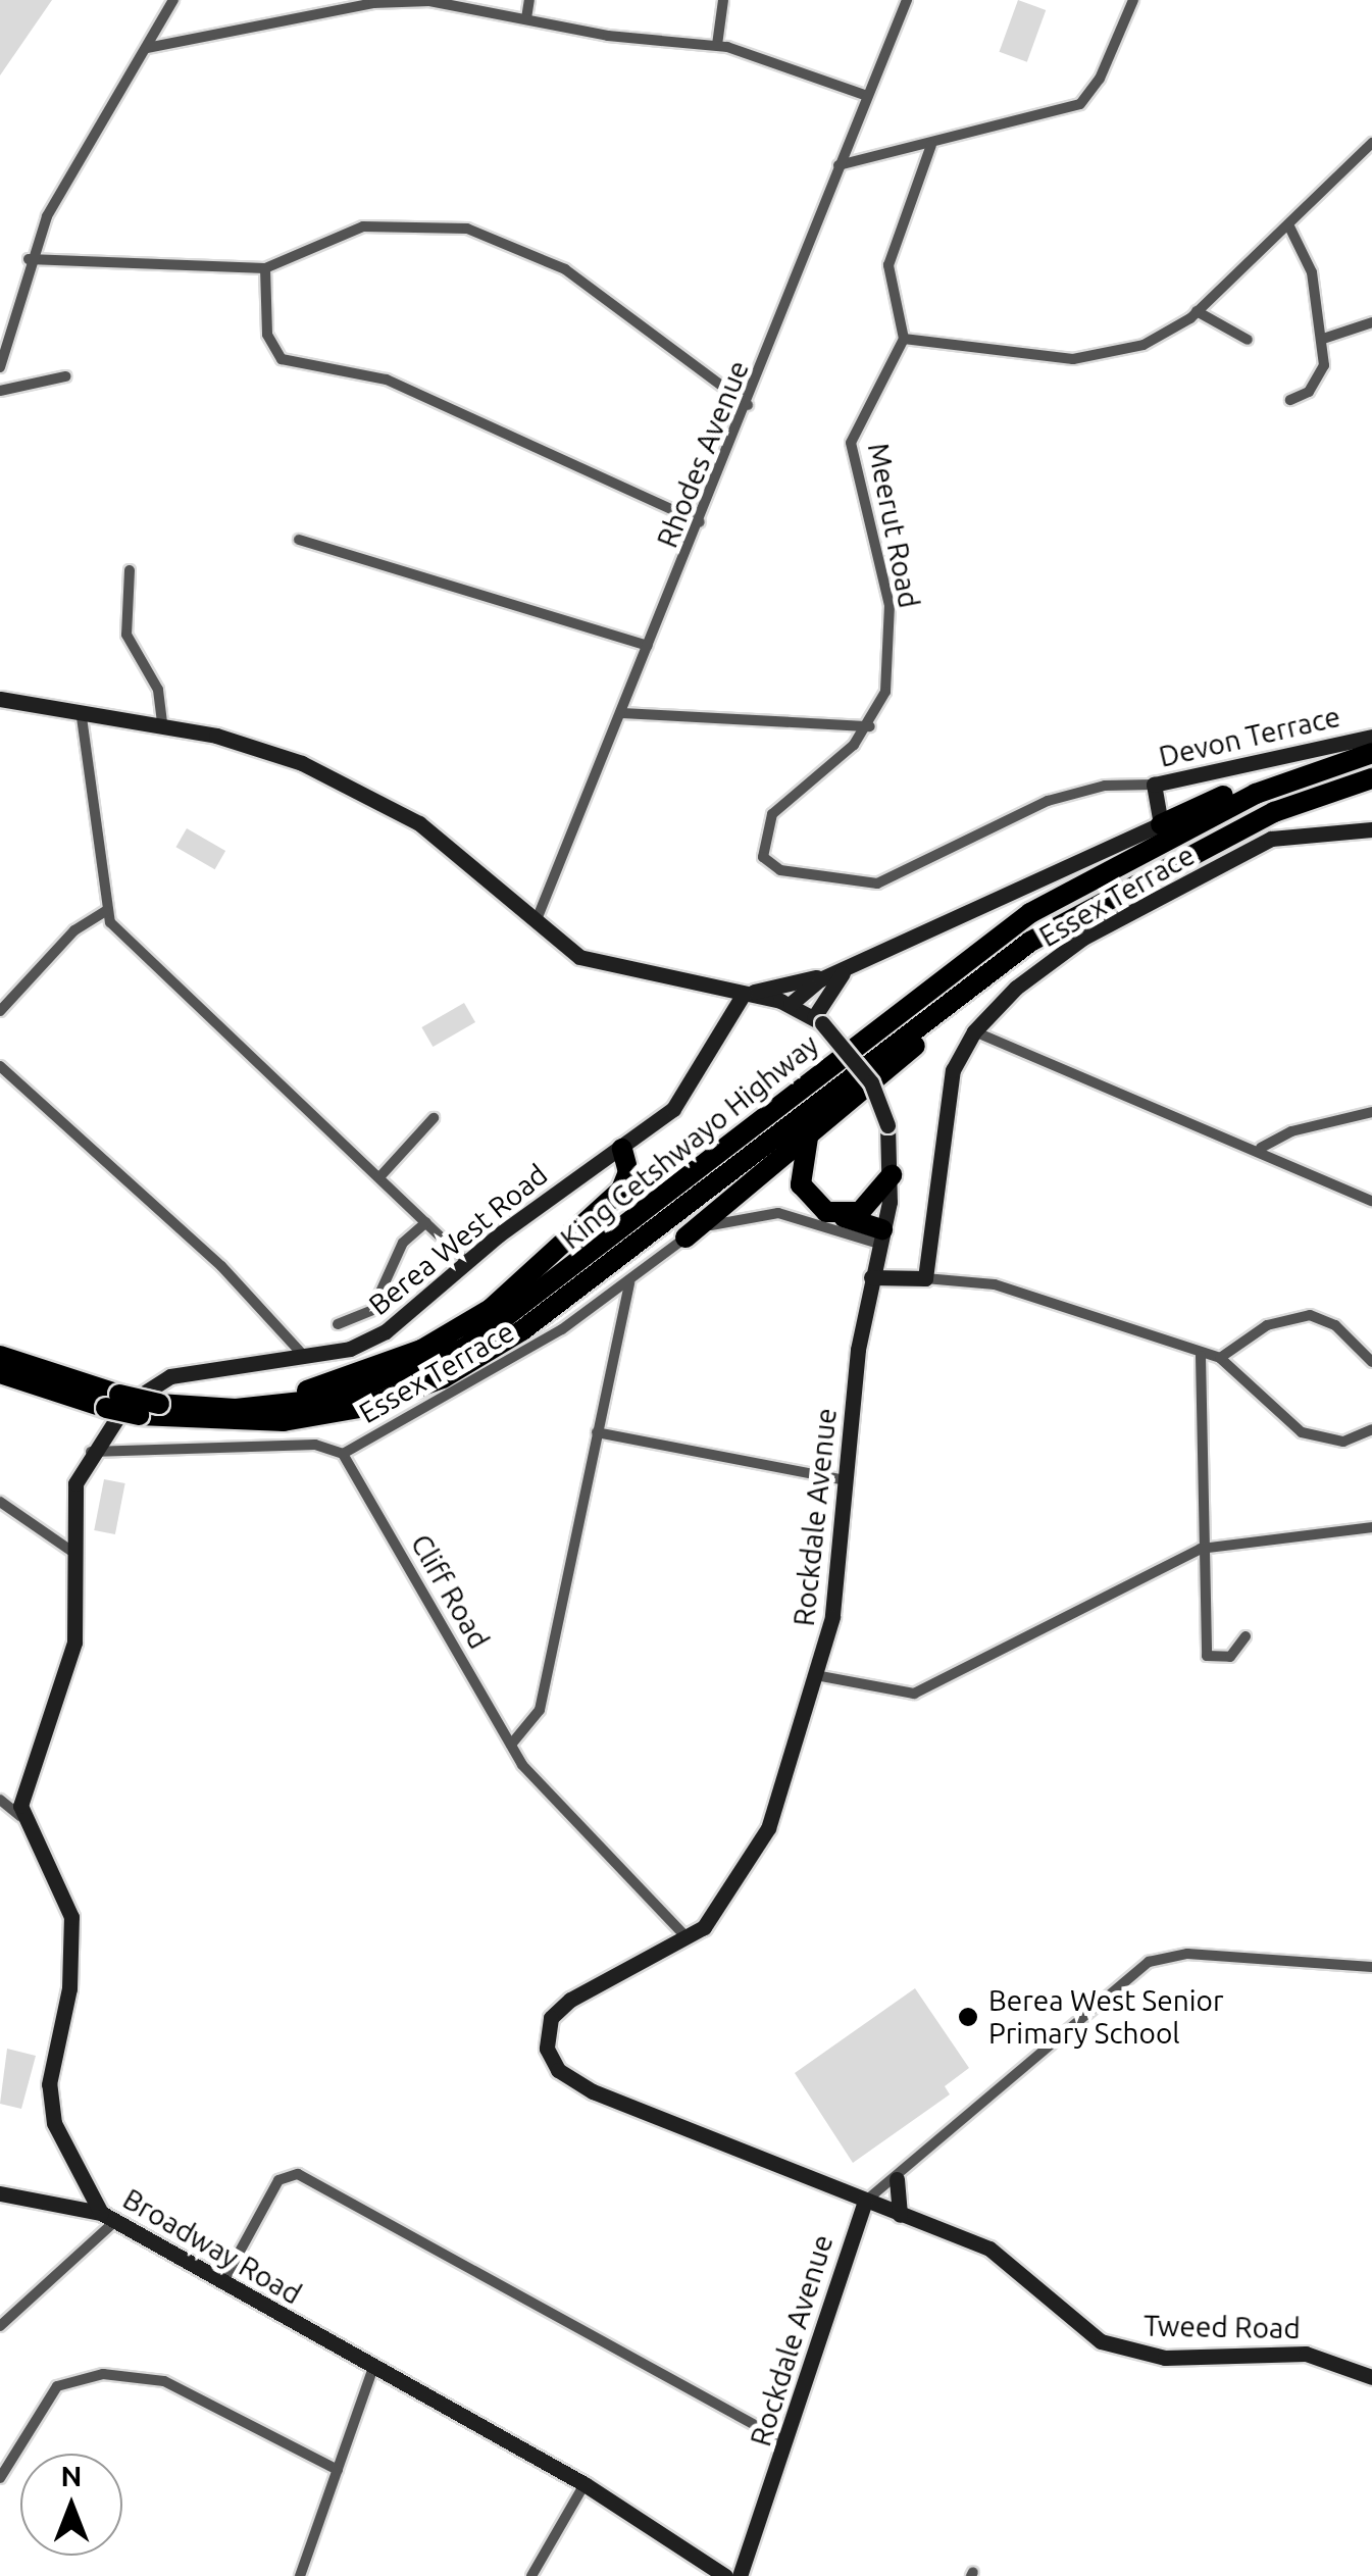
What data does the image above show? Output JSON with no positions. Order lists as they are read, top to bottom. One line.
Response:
{"streets":{"highway":["King Cetshwayo Highway"],"street":["Rhodes Avenue","Meerut Road","Devon Terrace","Essex Terrace","Berea West Road","Rockdale Avenue","Cliff Road","Broadway Road","Tweed Road"]},"crossings":[["Rhodes Avenue","Rockdale Avenue"],["Meerut Road","Devon Terrace"],["Essex Terrace","Rockdale Avenue"],["Essex Terrace","Cliff Road"],["Berea West Road","Rockdale Avenue"],["Rockdale Avenue","Cliff Road"],["Rockdale Avenue","Tweed Road"]],"places":["Berea West Senior Primary School"],"north":"top"}
